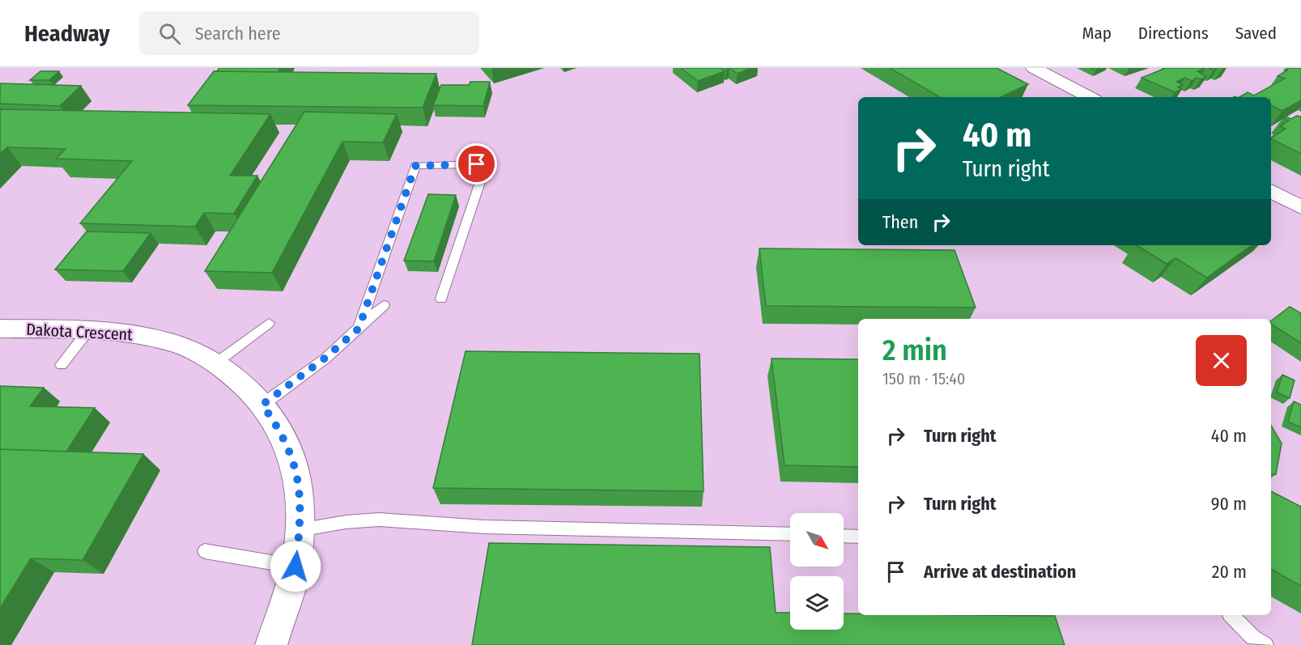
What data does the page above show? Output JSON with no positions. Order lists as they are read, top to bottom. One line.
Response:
{"streets":{"street":["Dakota Crescent"]},"north":"bottom right","page":{"header":"Headway","search":"Search here","nav":["Map","Directions","Saved"],"turn":["40 m","Turn right"],"then":"Then","heading":["2 min","150 m · 15:40"],"list":[{"name":"Turn right","value":"40 m"},{"name":"Turn right","value":"90 m"},{"name":"Arrive at destination","value":"20 m"}]}}
